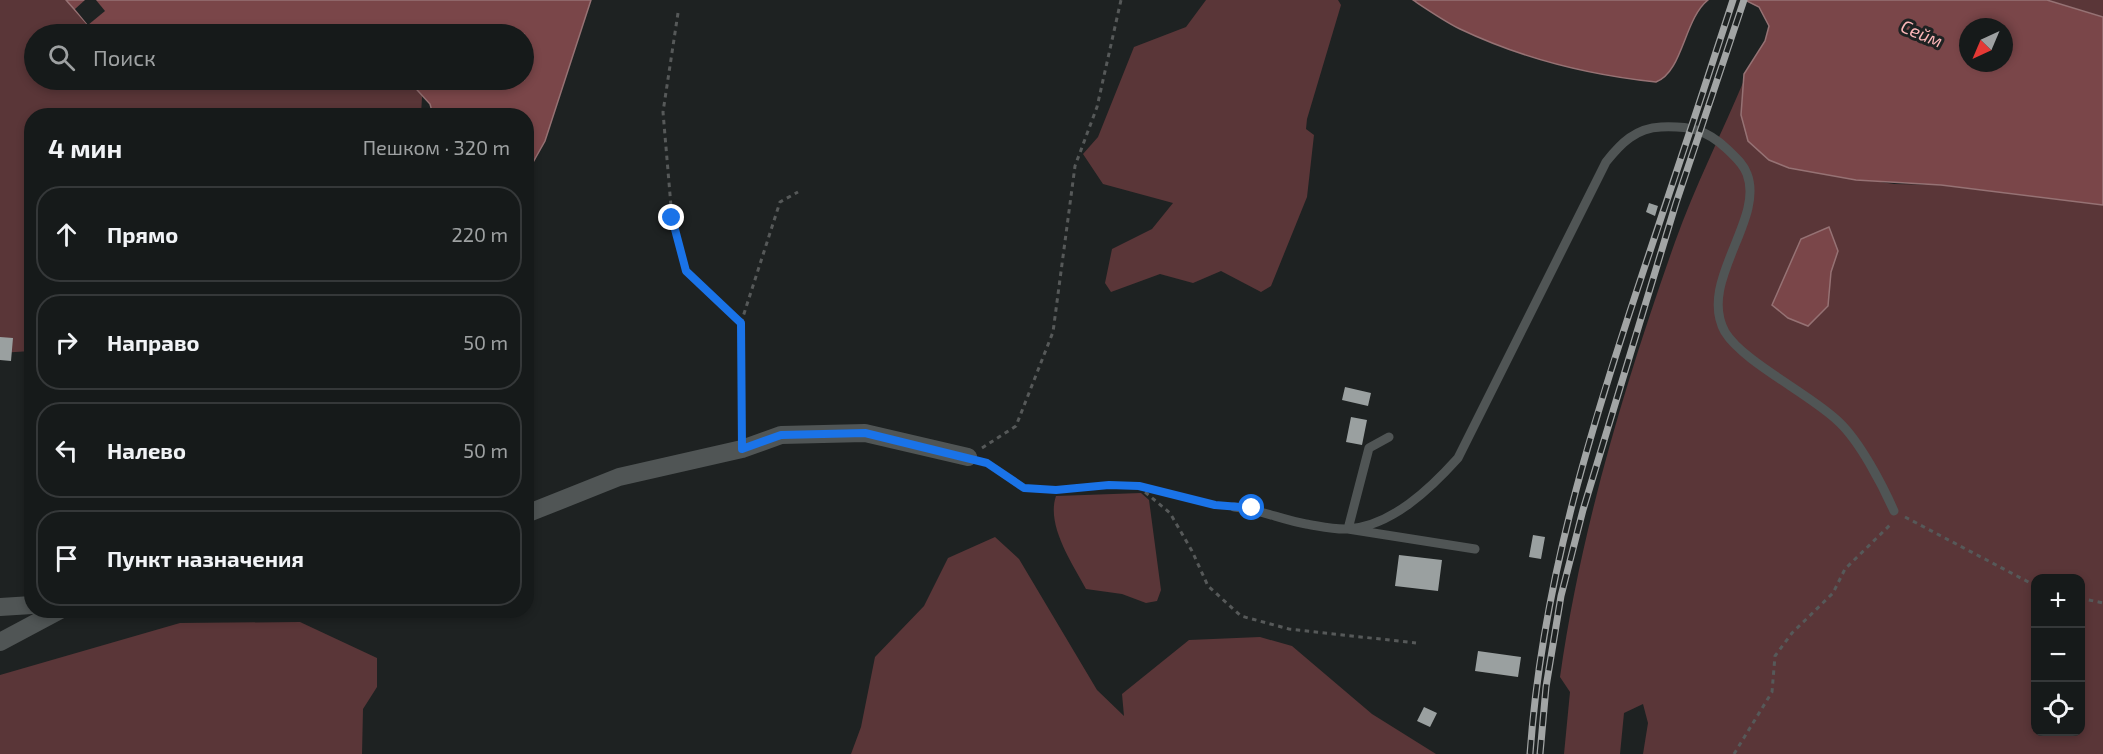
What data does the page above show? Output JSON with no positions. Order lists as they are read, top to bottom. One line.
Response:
{"water":["Сейм"],"north":"bottom left","page":{"search":"Поиск","heading":["4 мин","Пешком · 320 m"],"list":[["Прямо","220 m"],["Направо","50 m"],["Налево","50 m"],"Пункт назначения"],"map_buttons":["+","−"]}}
